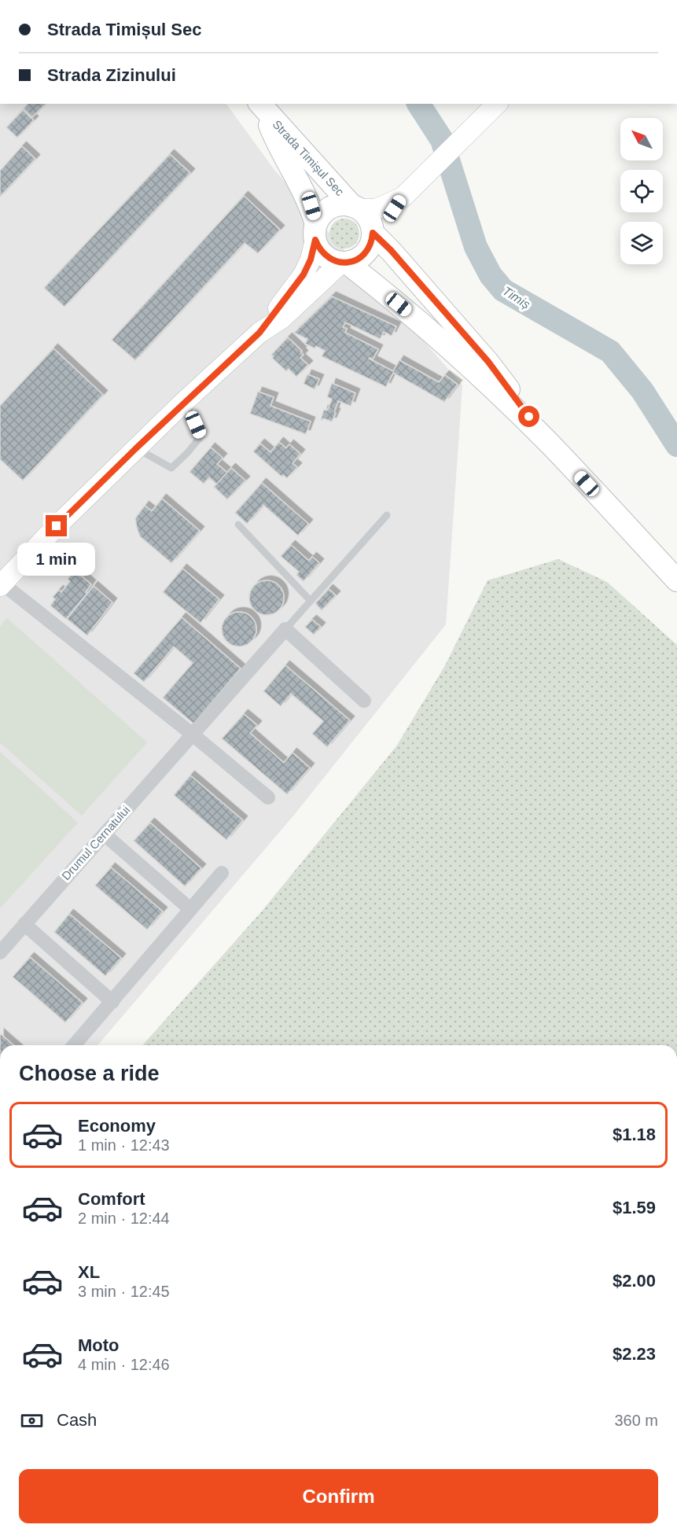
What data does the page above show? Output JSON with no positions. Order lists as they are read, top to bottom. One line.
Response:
{"streets":{"main road":["Strada Timișul Sec"],"street":["Drumul Cernatului"]},"water":["Timiș"],"north":"top left","page":{"banner":["Strada Timișul Sec","Strada Zizinului"],"bubble":"1 min","heading":"Choose a ride","list":[{"name":"Economy","note":"1 min · 12:43","value":"$1.18"},{"name":"Comfort","note":"2 min · 12:44","value":"$1.59"},{"name":"XL","note":"3 min · 12:45","value":"$2.00"},{"name":"Moto","note":"4 min · 12:46","value":"$2.23"}],"pay":["Cash","360 m"],"buttons":"Confirm"}}
